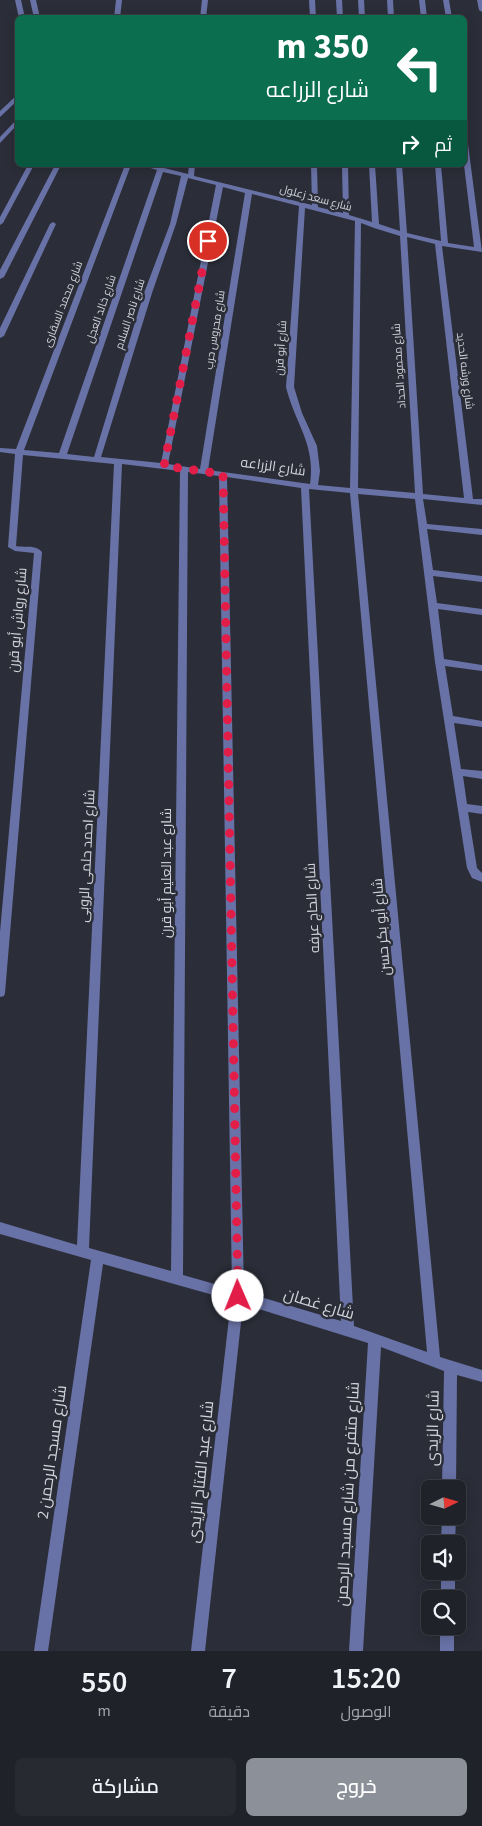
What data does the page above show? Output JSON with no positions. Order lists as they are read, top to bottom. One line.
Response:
{"streets":{"street":["شارع سعد زعلول","شارع محمد السقارى","شارع خالد العجل","شارع ناصر السلام","شارع محروس حرب","شارع أبو قرن","شارع محمود الحداد","شارع ورشه الحديد","شارع الزراعه","شارع رواش أبو قرن","شارع احمد حلمى الروبى","شارع عبد العليم أبو قرن","شارع الحاج عرفه","شارع أبو بكر حسن","شارع غصان","شارع الزيدى","شارع مسجد الرحمن 2","شارع عبد الفتاح الزيدى","شارع متفرع من شارع مسجد الرحمن"]},"crossings":[["شارع سعد زعلول","شارع خالد العجل"],["شارع سعد زعلول","شارع ناصر السلام"],["شارع سعد زعلول","شارع محروس حرب"],["شارع سعد زعلول","شارع أبو قرن"],["شارع سعد زعلول","شارع محمود الحداد"],["شارع سعد زعلول","شارع ورشه الحديد"],["شارع سعد زعلول","شارع أبو بكر حسن"],["شارع محمد السقارى","شارع الزراعه"],["شارع محمد السقارى","شارع رواش أبو قرن"],["شارع خالد العجل","شارع الزراعه"],["شارع ناصر السلام","شارع الزراعه"],["شارع محروس حرب","شارع الزراعه"],["شارع أبو قرن","شارع الزراعه"],["شارع أبو قرن","شارع الحاج عرفه"],["شارع محمود الحداد","شارع الزراعه"],["شارع ورشه الحديد","شارع الزراعه"],["شارع الزراعه","شارع رواش أبو قرن"],["شارع الزراعه","شارع احمد حلمى الروبى"],["شارع الزراعه","شارع عبد العليم أبو قرن"],["شارع الزراعه","شارع الحاج عرفه"],["شارع الزراعه","شارع أبو بكر حسن"],["شارع الزراعه","شارع عبد الفتاح الزيدى"],["شارع احمد حلمى الروبى","شارع غصان"],["شارع عبد العليم أبو قرن","شارع غصان"],["شارع الحاج عرفه","شارع غصان"],["شارع أبو بكر حسن","شارع غصان"],["شارع غصان","شارع الزيدى"],["شارع غصان","شارع مسجد الرحمن 2"],["شارع غصان","شارع عبد الفتاح الزيدى"],["شارع غصان","شارع متفرع من شارع مسجد الرحمن"]],"north":"right","page":{"turn":["350 m","شارع الزراعه"],"then":"ثم","eta":["15:20","الوصول","7","دقيقة","550","m"],"buttons":["خروج","مشاركة"]}}
